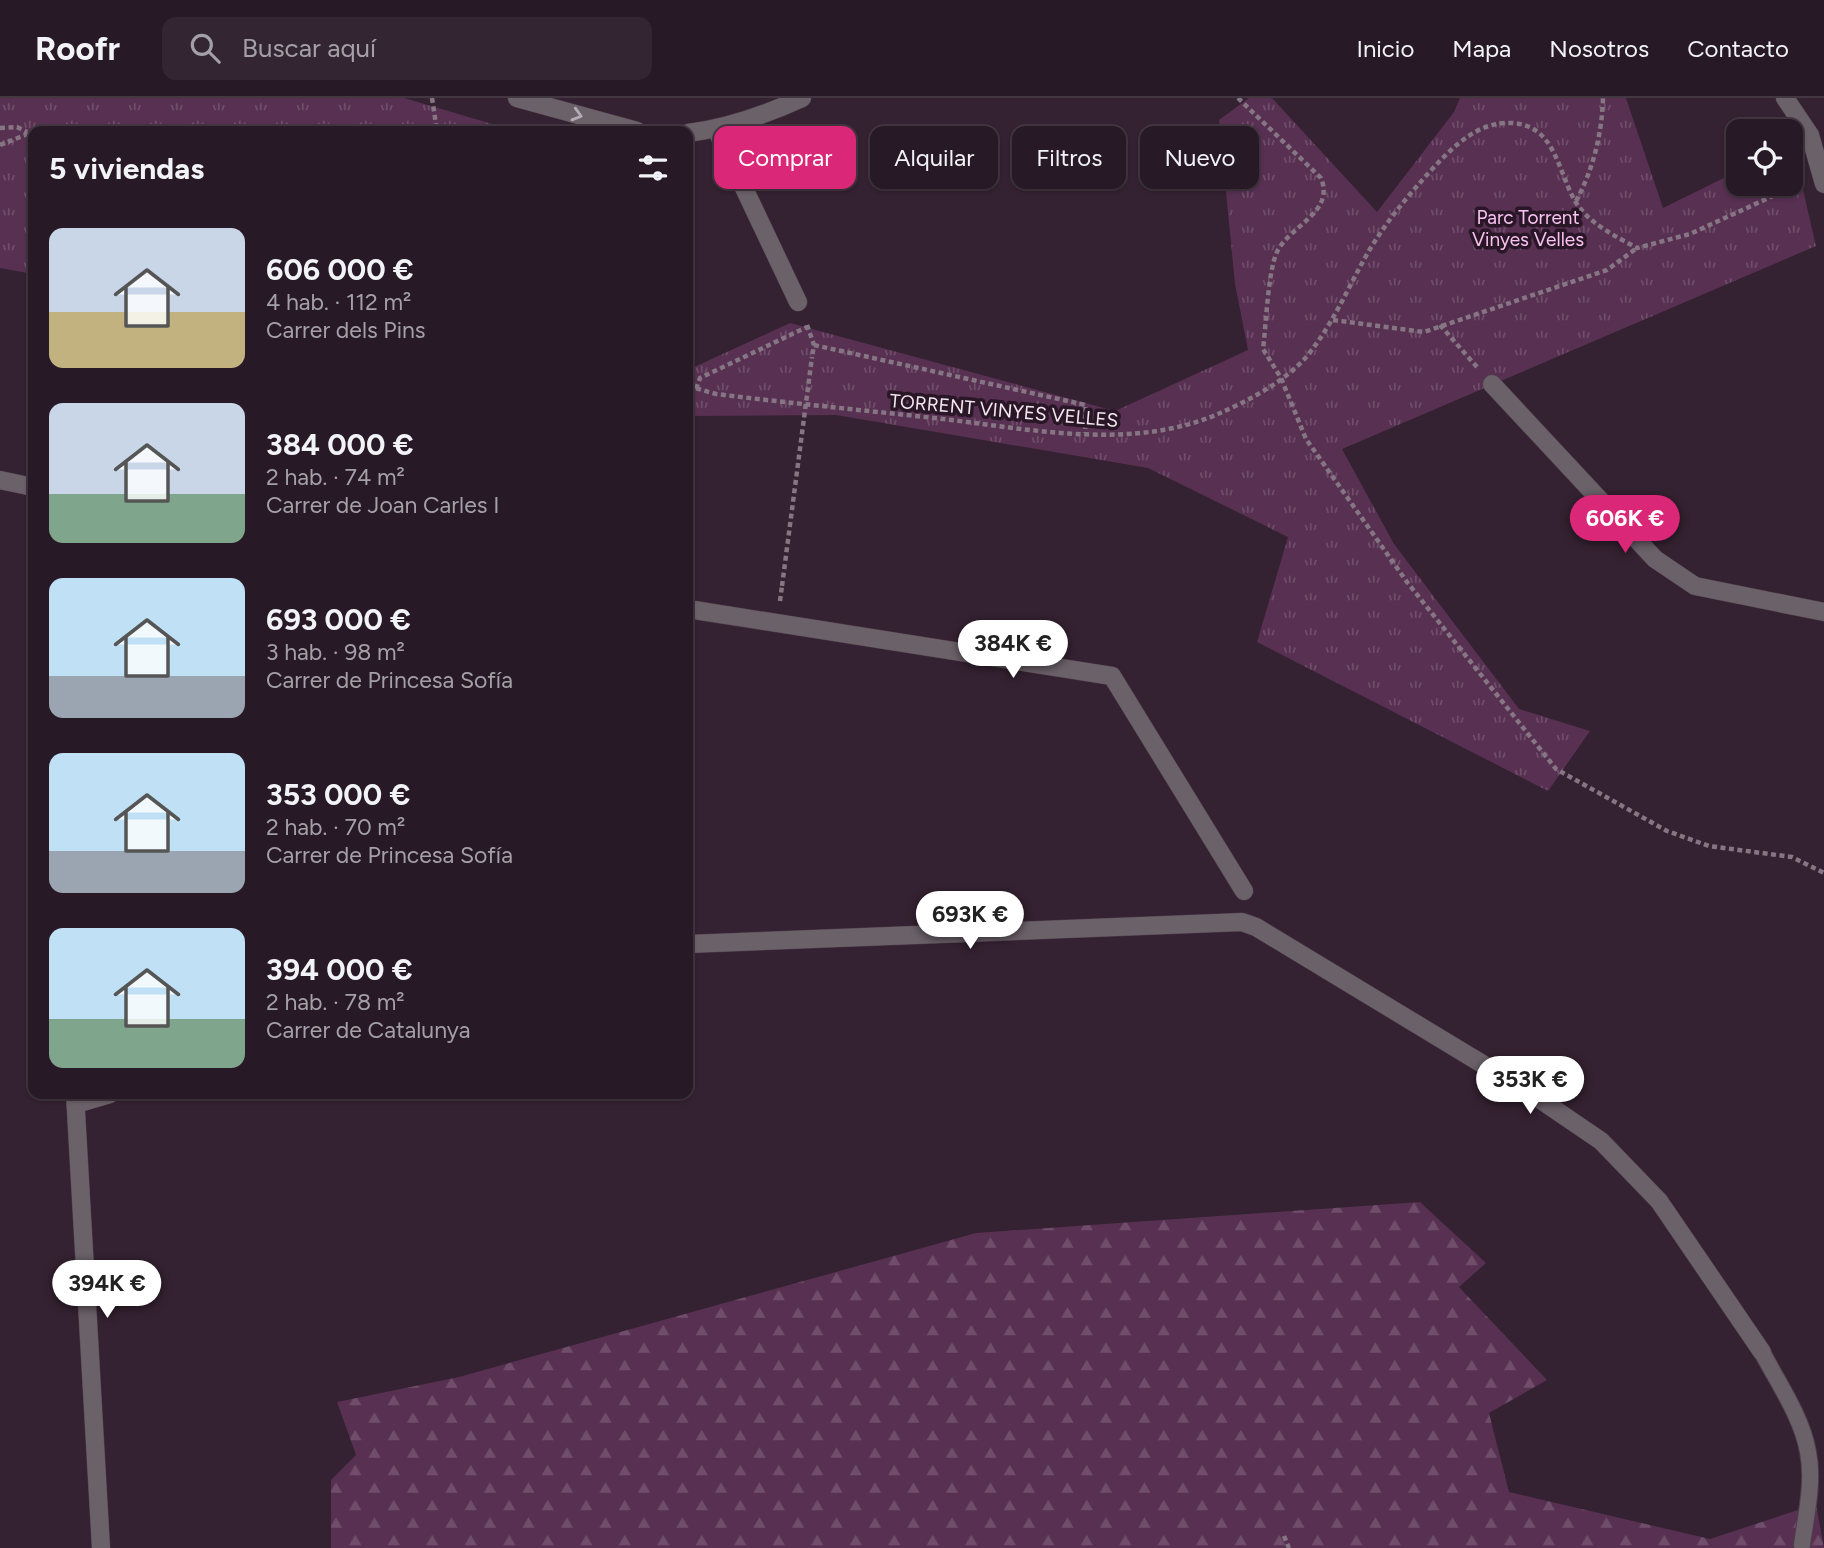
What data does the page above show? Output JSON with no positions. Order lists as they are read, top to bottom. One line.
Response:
{"streets":{"path":["TORRENT VINYES VELLES"]},"parks":["Parc Torrent Vinyes Velles"],"page":{"header":"Roofr","search":"Buscar aquí","nav":["Inicio","Mapa","Nosotros","Contacto"],"chip":["Comprar","Alquilar","Filtros","Nuevo"],"heading":"5 viviendas","list":[{"name":"606 000 €","note":"4 hab. · 112 m² · Carrer dels Pins"},{"name":"384 000 €","note":"2 hab. · 74 m² · Carrer de Joan Carles I"},{"name":"693 000 €","note":"3 hab. · 98 m² · Carrer de Princesa Sofía"},{"name":"353 000 €","note":"2 hab. · 70 m² · Carrer de Princesa Sofía"},{"name":"394 000 €","note":"2 hab. · 78 m² · Carrer de Catalunya"}],"price":["606K €","384K €","693K €","353K €","394K €"]}}
